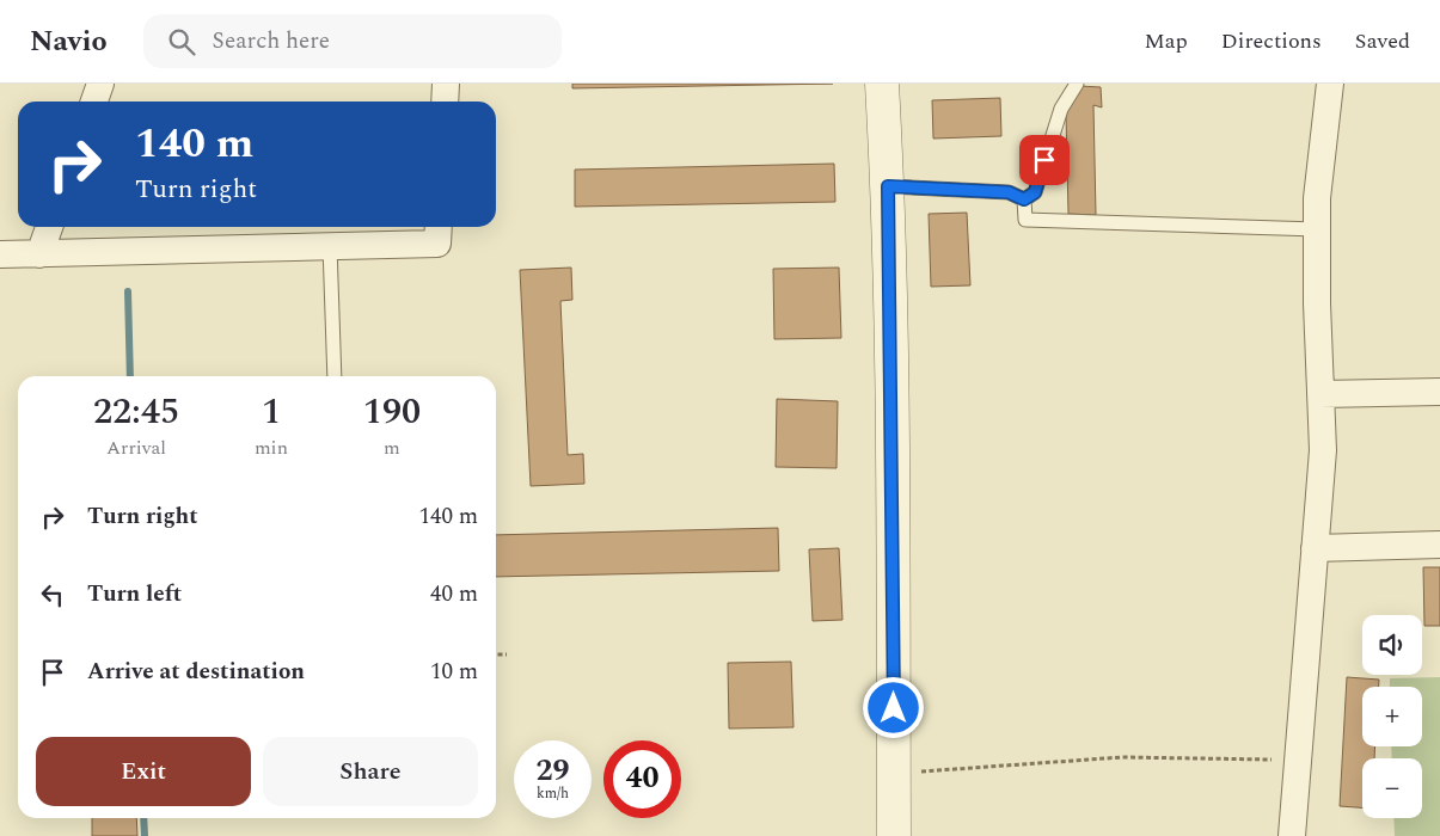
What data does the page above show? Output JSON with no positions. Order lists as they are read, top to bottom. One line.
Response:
{"page":{"header":"Navio","search":"Search here","nav":["Map","Directions","Saved"],"turn":["140 m","Turn right"],"eta":["22:45","Arrival","1","min","190","m"],"list":[{"name":"Turn right","value":"140 m"},{"name":"Turn left","value":"40 m"},{"name":"Arrive at destination","value":"10 m"}],"map_buttons":["+","−"],"buttons":["Exit","Share"],"speed":"29 km/h","limit":"40"}}
